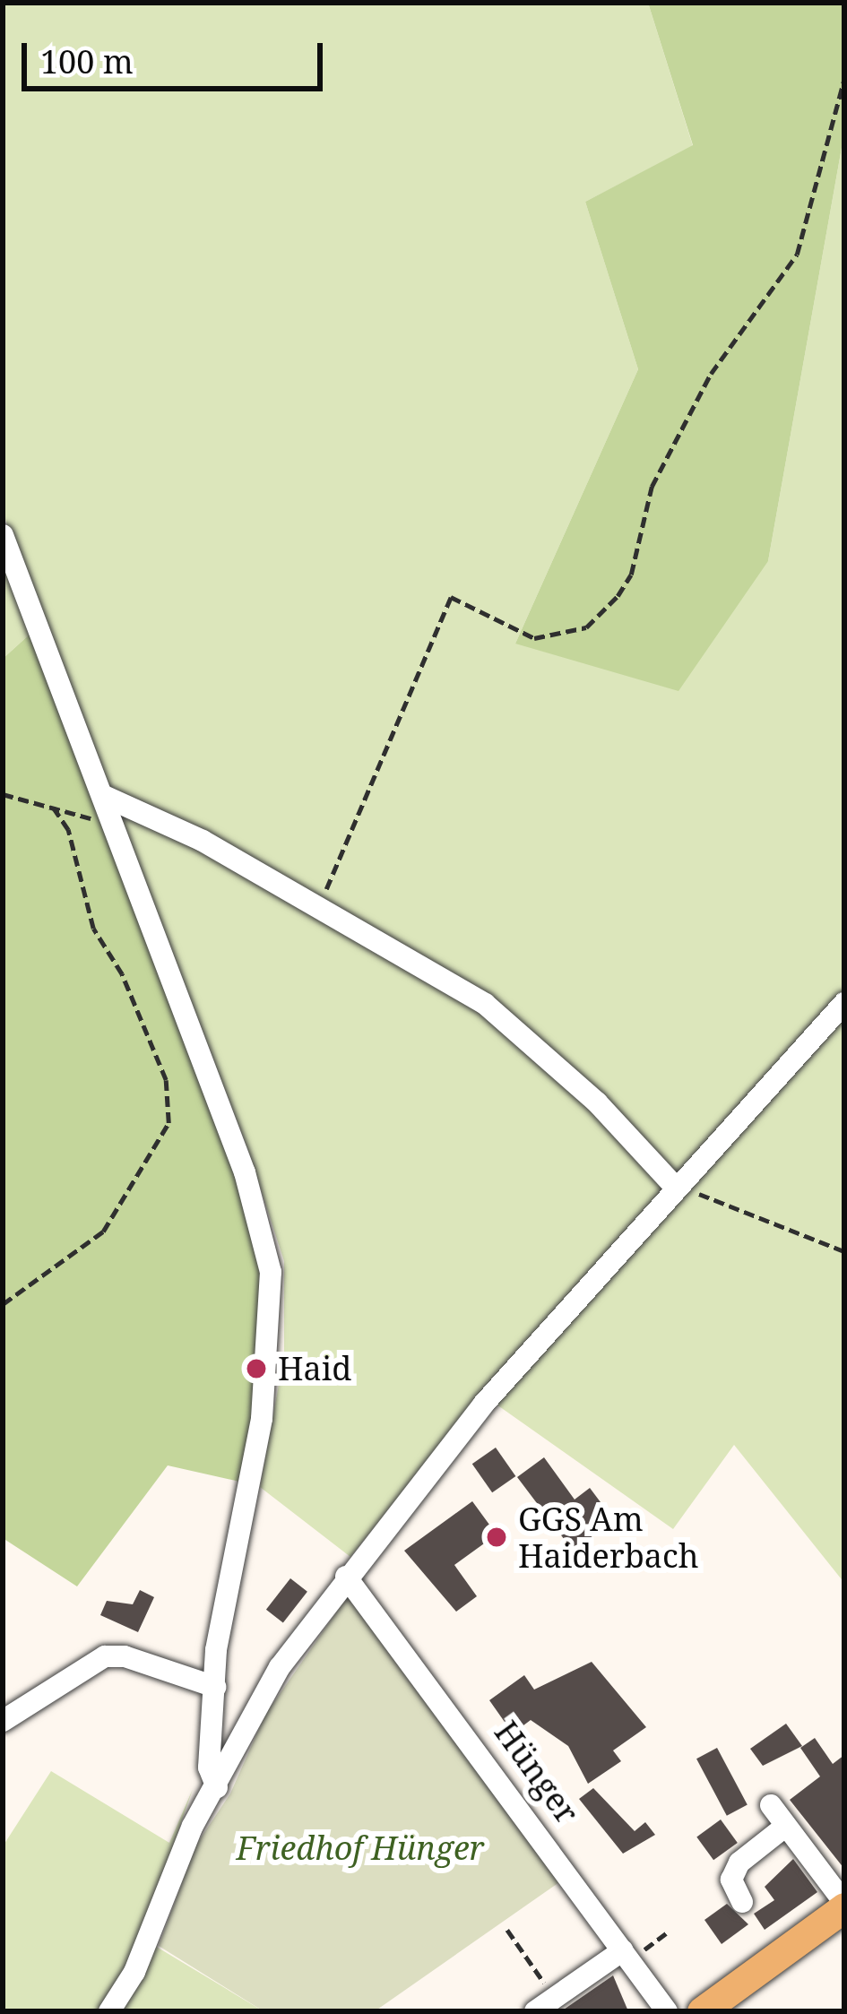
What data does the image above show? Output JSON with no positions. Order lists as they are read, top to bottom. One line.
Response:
{"streets":{"street":["Hünger"]},"parks":["Friedhof Hünger"],"places":["Haid","GGS Am Haiderbach"],"scale_bar":"100 m"}
